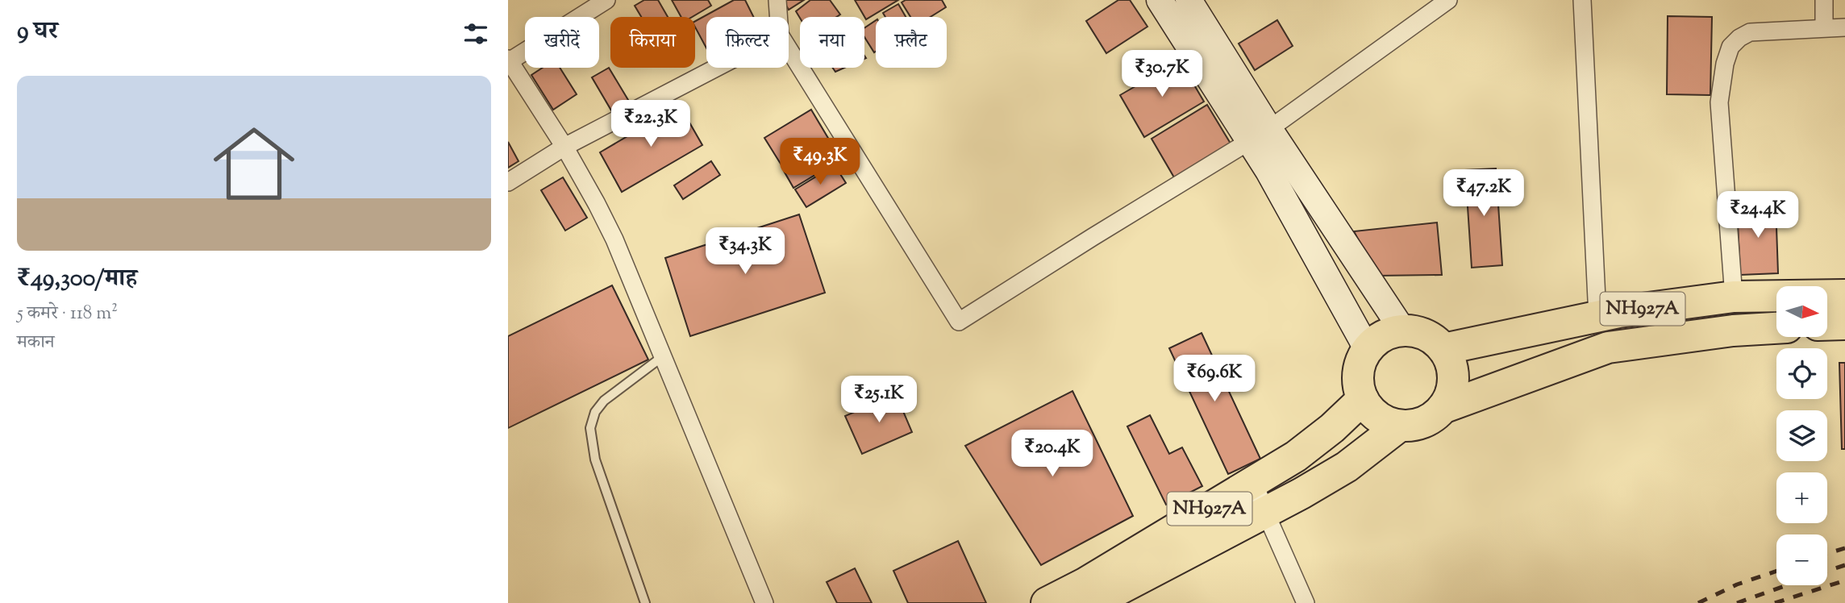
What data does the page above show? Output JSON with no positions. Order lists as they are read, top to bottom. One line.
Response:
{"streets":{"highway":["NH927A"]},"north":"right","page":{"heading":"9 घर","chip":["खरीदें","किराया","फ़िल्टर","नया","फ़्लैट"],"price":["₹30.7K","₹22.3K","₹49.3K","₹47.2K","₹24.4K","₹34.3K","₹69.6K","₹25.1K","₹20.4K"],"list":[{"name":"₹49,300/माह","note":"5 कमरे · 118 m² · मकान"}],"map_buttons":["+","−"]}}
